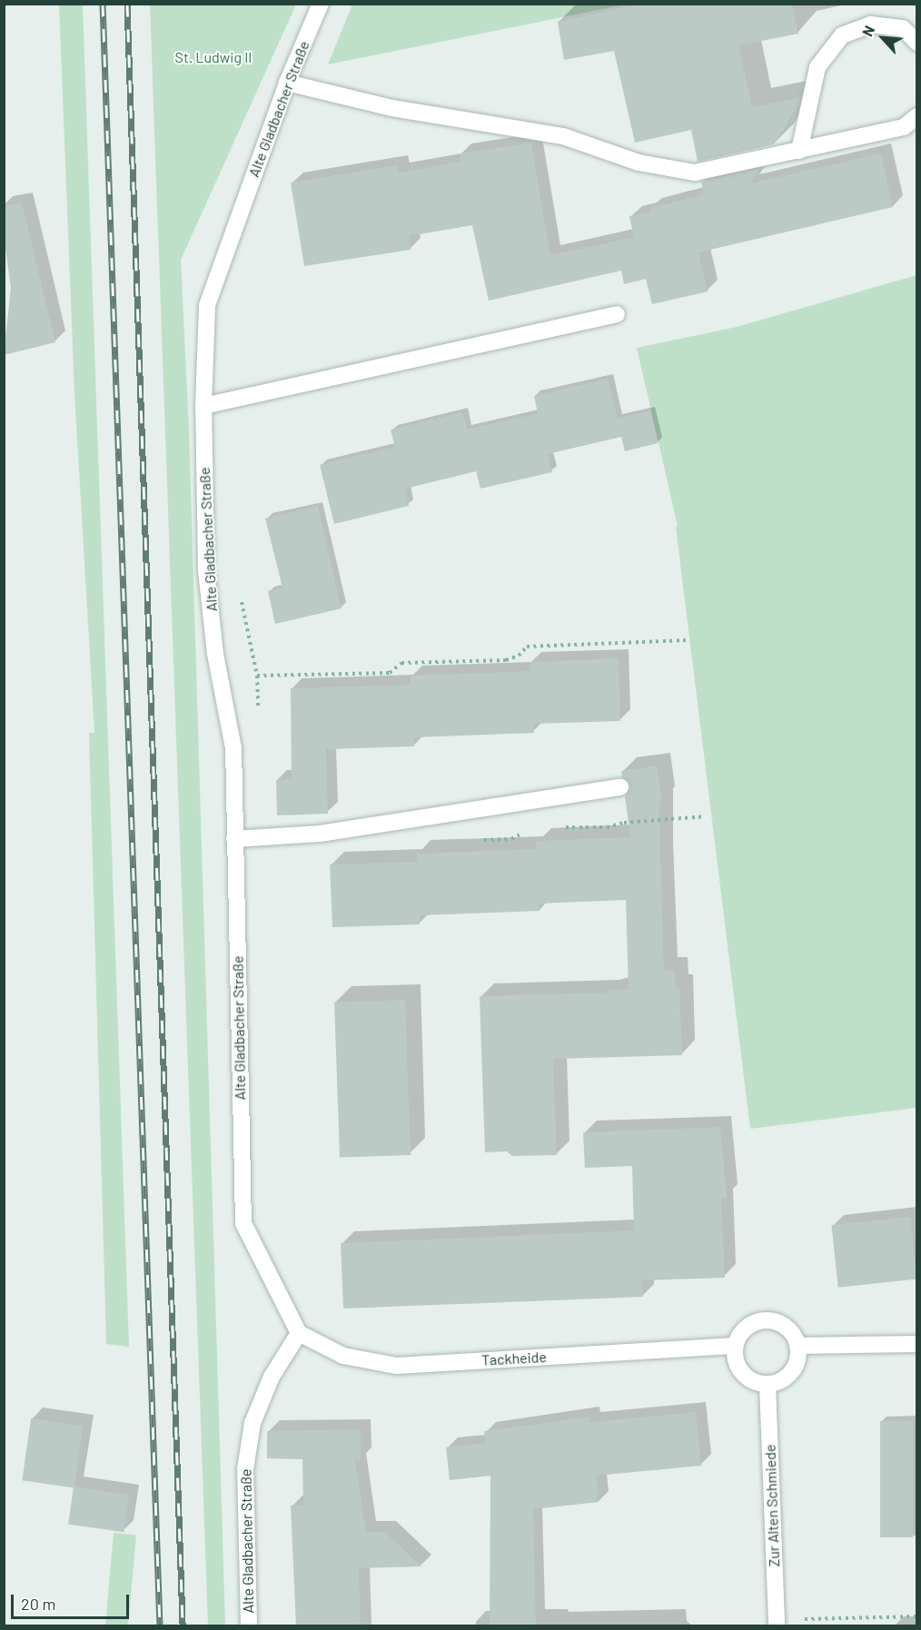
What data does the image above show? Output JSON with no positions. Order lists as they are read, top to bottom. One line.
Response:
{"streets":{"street":["Alte Gladbacher Straße","Tackheide","Zur Alten Schmiede"]},"crossings":[["Alte Gladbacher Straße","Tackheide"],["Tackheide","Zur Alten Schmiede"]],"parks":["St. Ludwig II"],"scale_bar":"20 m","north":"top left"}
